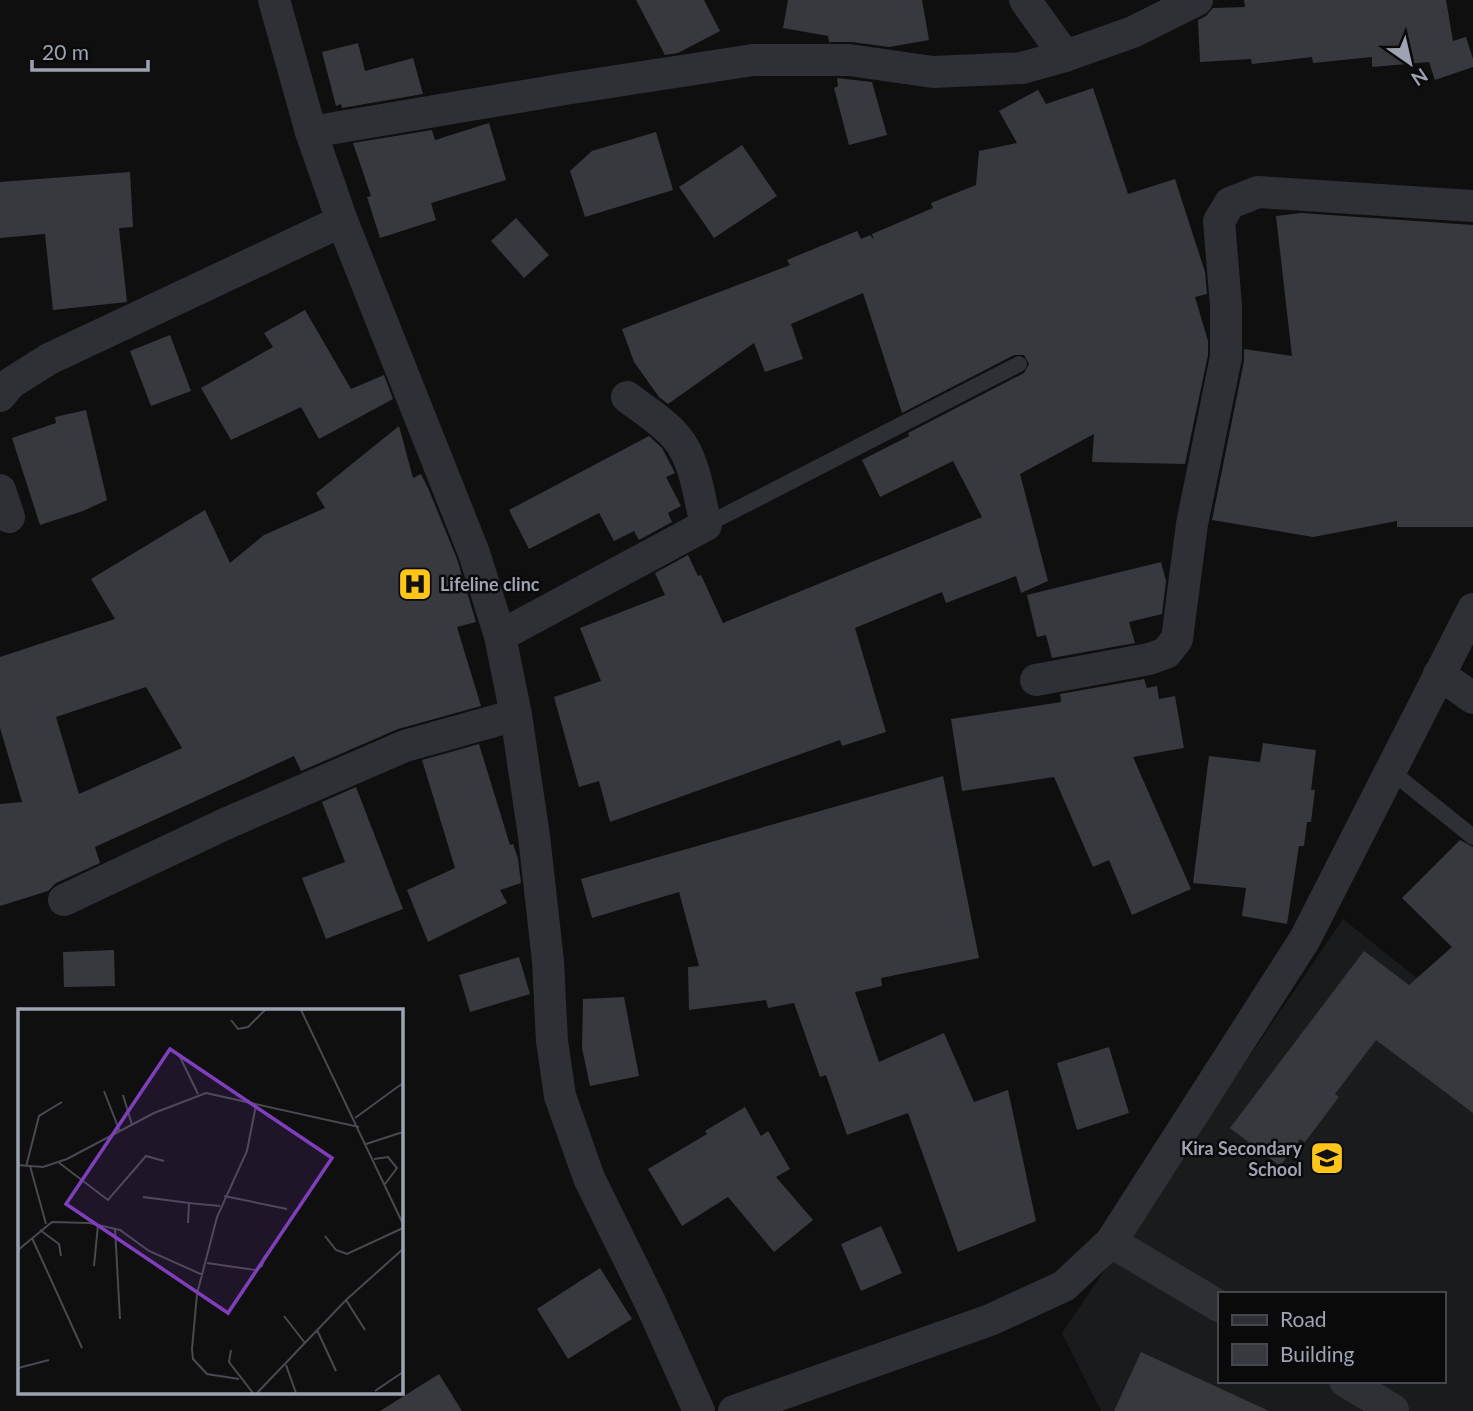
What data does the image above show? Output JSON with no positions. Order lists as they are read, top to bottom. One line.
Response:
{"places":{"hospital":["Lifeline clinc"],"school or university":["Kira Secondary School"]},"legend":["Road","Building"],"scale_bar":"20 m","north":"bottom right"}
